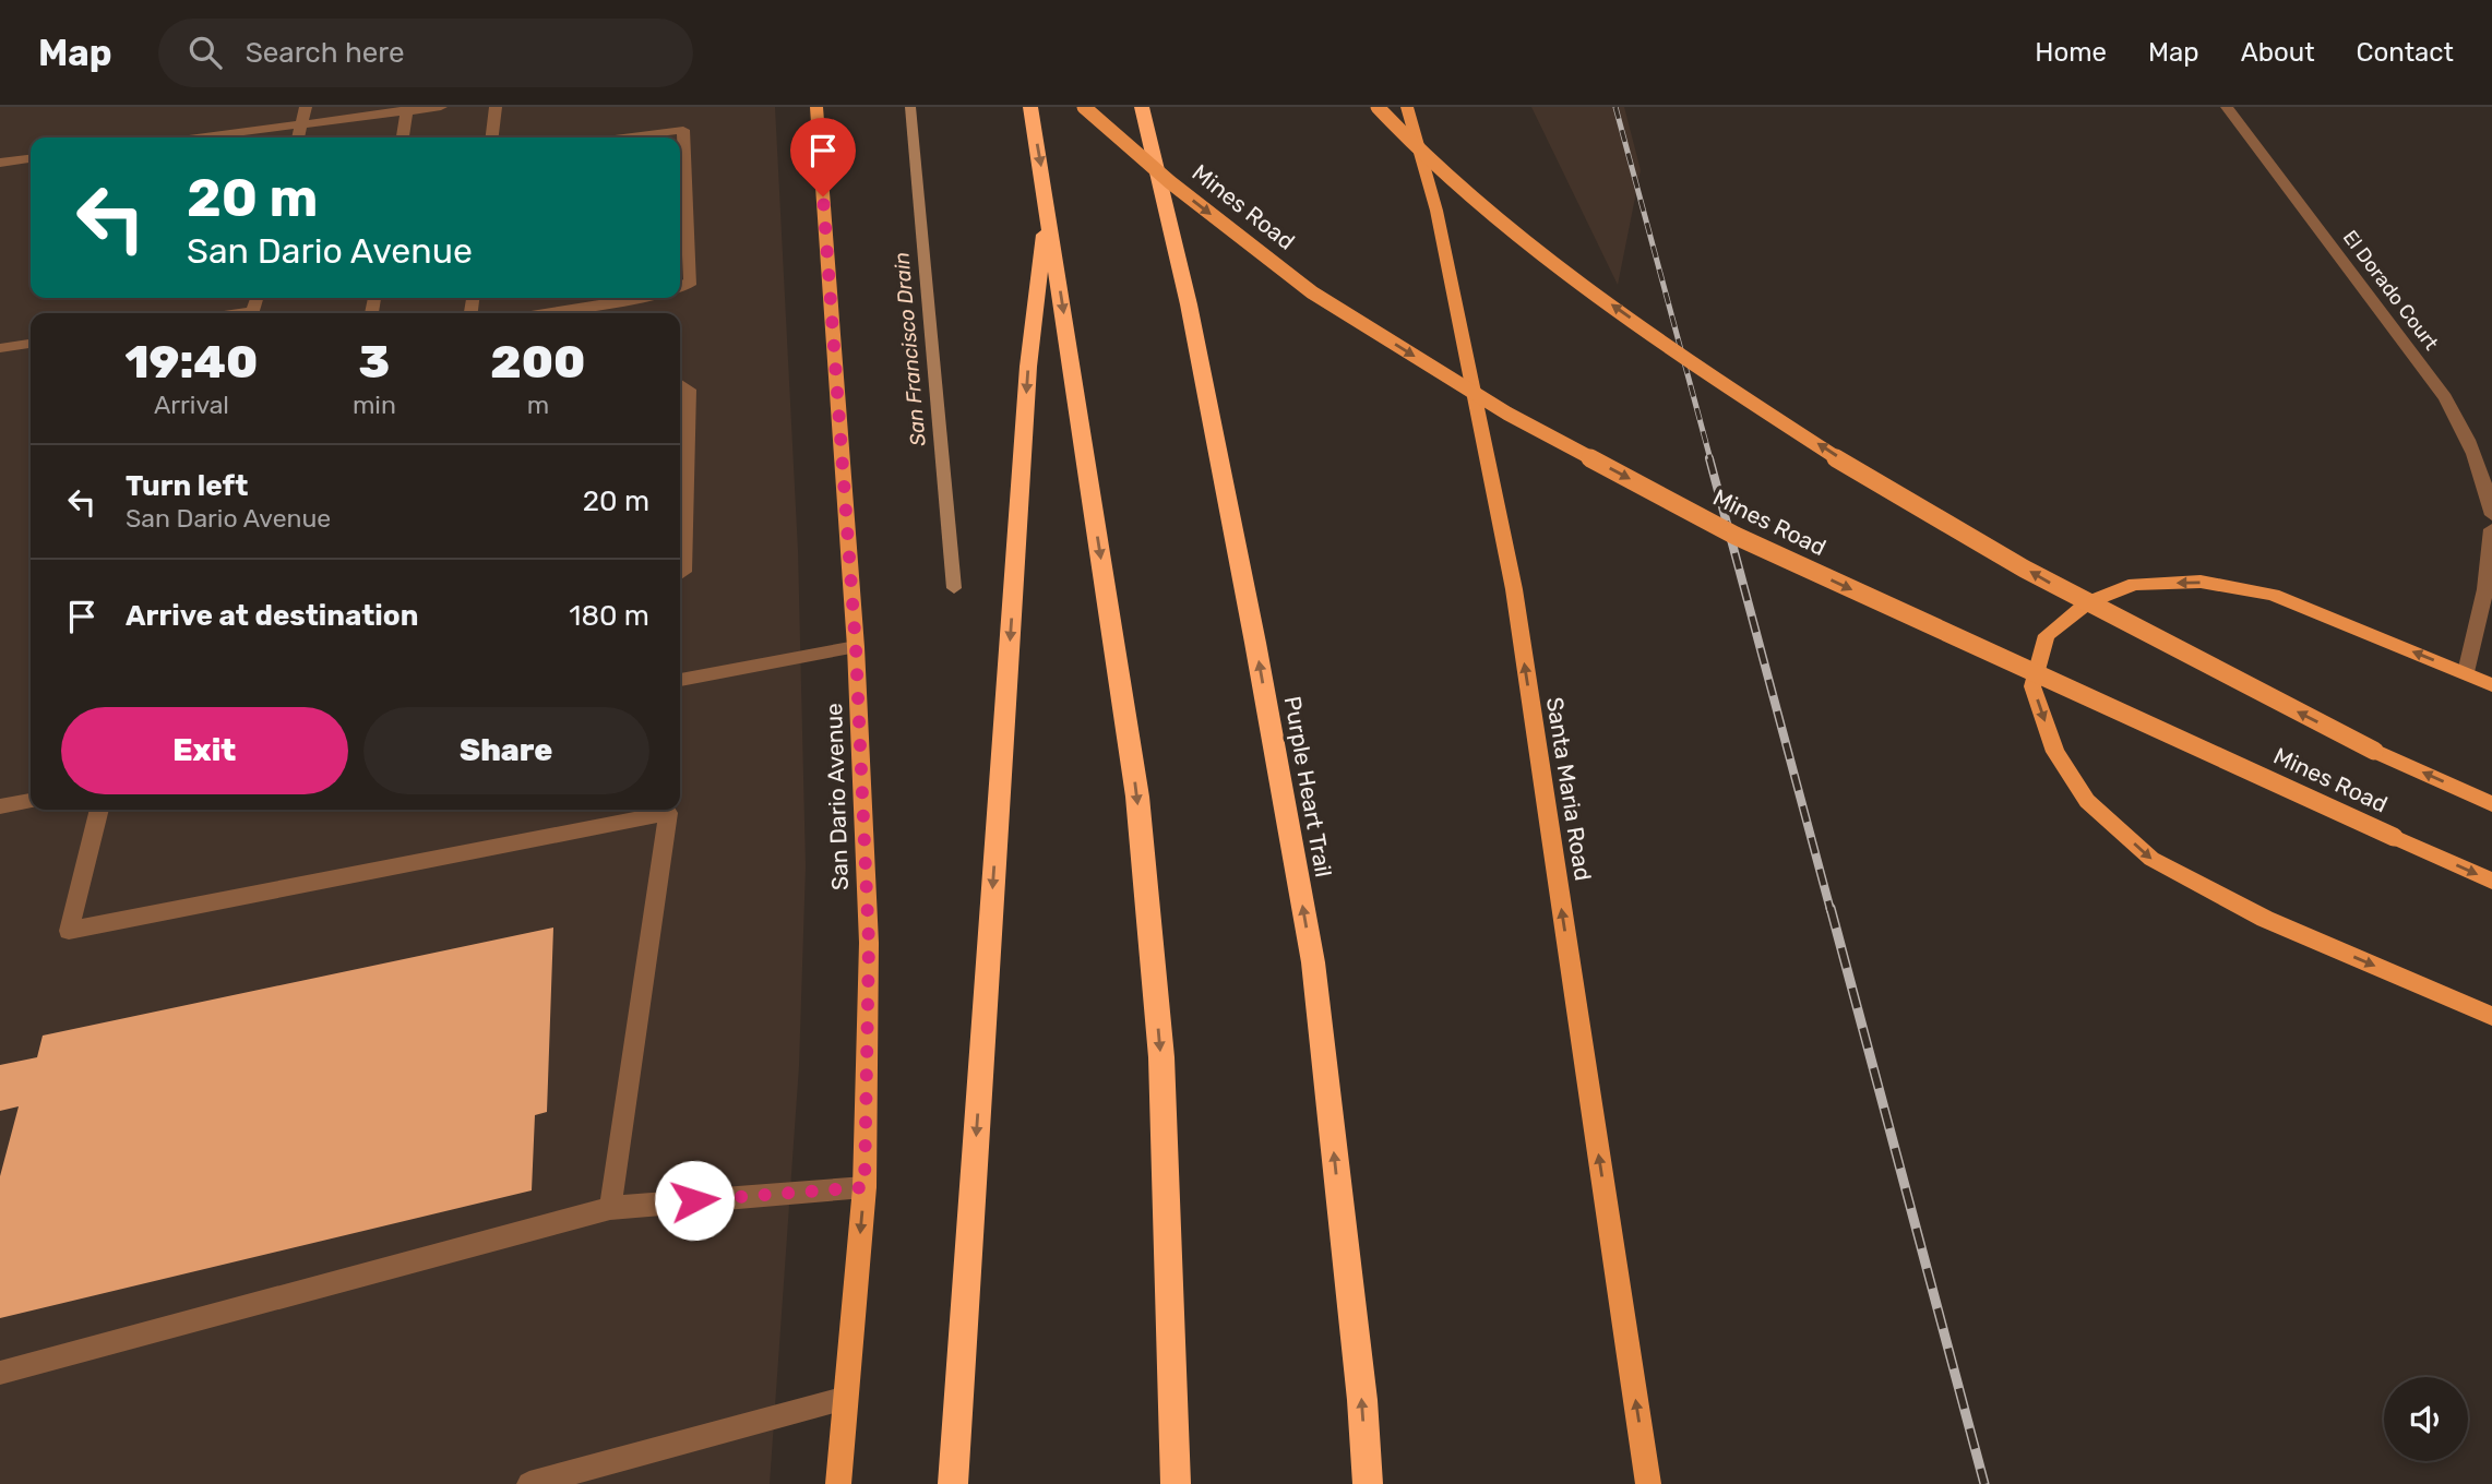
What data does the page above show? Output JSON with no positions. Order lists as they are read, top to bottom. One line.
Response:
{"streets":{"highway":["Purple Heart Trail"],"main road":["Mines Road","Santa Maria Road","San Dario Avenue"],"street":["El Dorado Court"]},"one_way":["Santa Maria Road"],"water":["San Francisco Drain"],"page":{"header":"Map","search":"Search here","nav":["Home","Map","About","Contact"],"turn":["20 m","San Dario Avenue"],"eta":["19:40","Arrival","3","min","200","m"],"list":[{"name":"Turn left","note":"San Dario Avenue","value":"20 m"},{"name":"Arrive at destination","value":"180 m"}],"buttons":["Exit","Share"]}}
